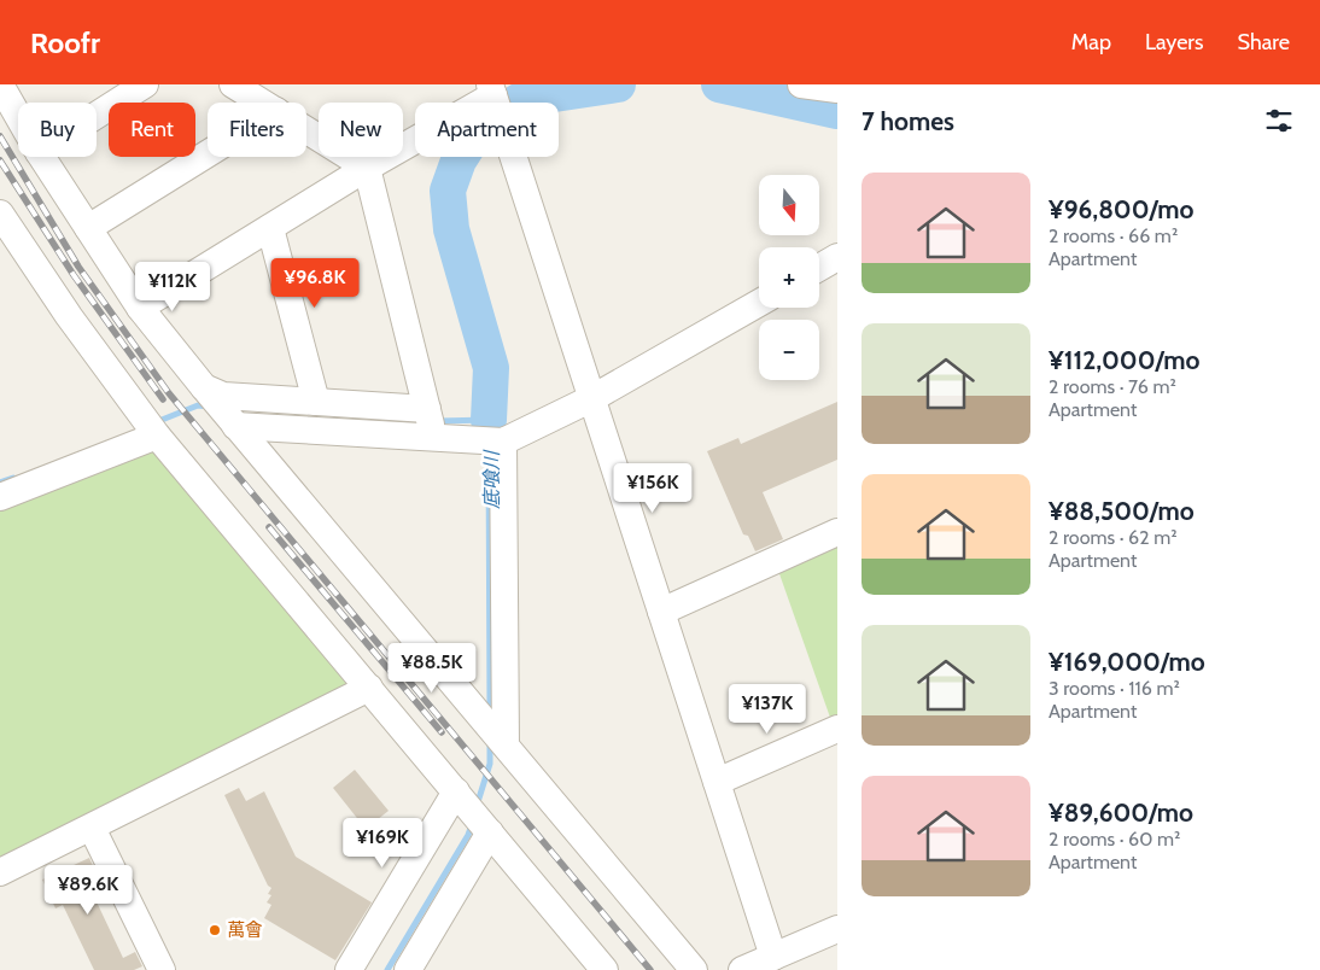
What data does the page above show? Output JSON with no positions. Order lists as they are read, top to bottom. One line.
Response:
{"water":["底喰川"],"places":["萬會"],"north":"bottom","page":{"header":"Roofr","nav":["Map","Layers","Share"],"heading":"7 homes","chip":["Buy","Rent","Filters","New","Apartment"],"list":[{"name":"¥96,800/mo","note":"2 rooms · 66 m² · Apartment"},{"name":"¥112,000/mo","note":"2 rooms · 76 m² · Apartment"},{"name":"¥88,500/mo","note":"2 rooms · 62 m² · Apartment"},{"name":"¥169,000/mo","note":"3 rooms · 116 m² · Apartment"},{"name":"¥89,600/mo","note":"2 rooms · 60 m² · Apartment"}],"map_buttons":["+","−"],"price":["¥96.8K","¥112K","¥156K","¥88.5K","¥137K","¥169K","¥89.6K"]}}
